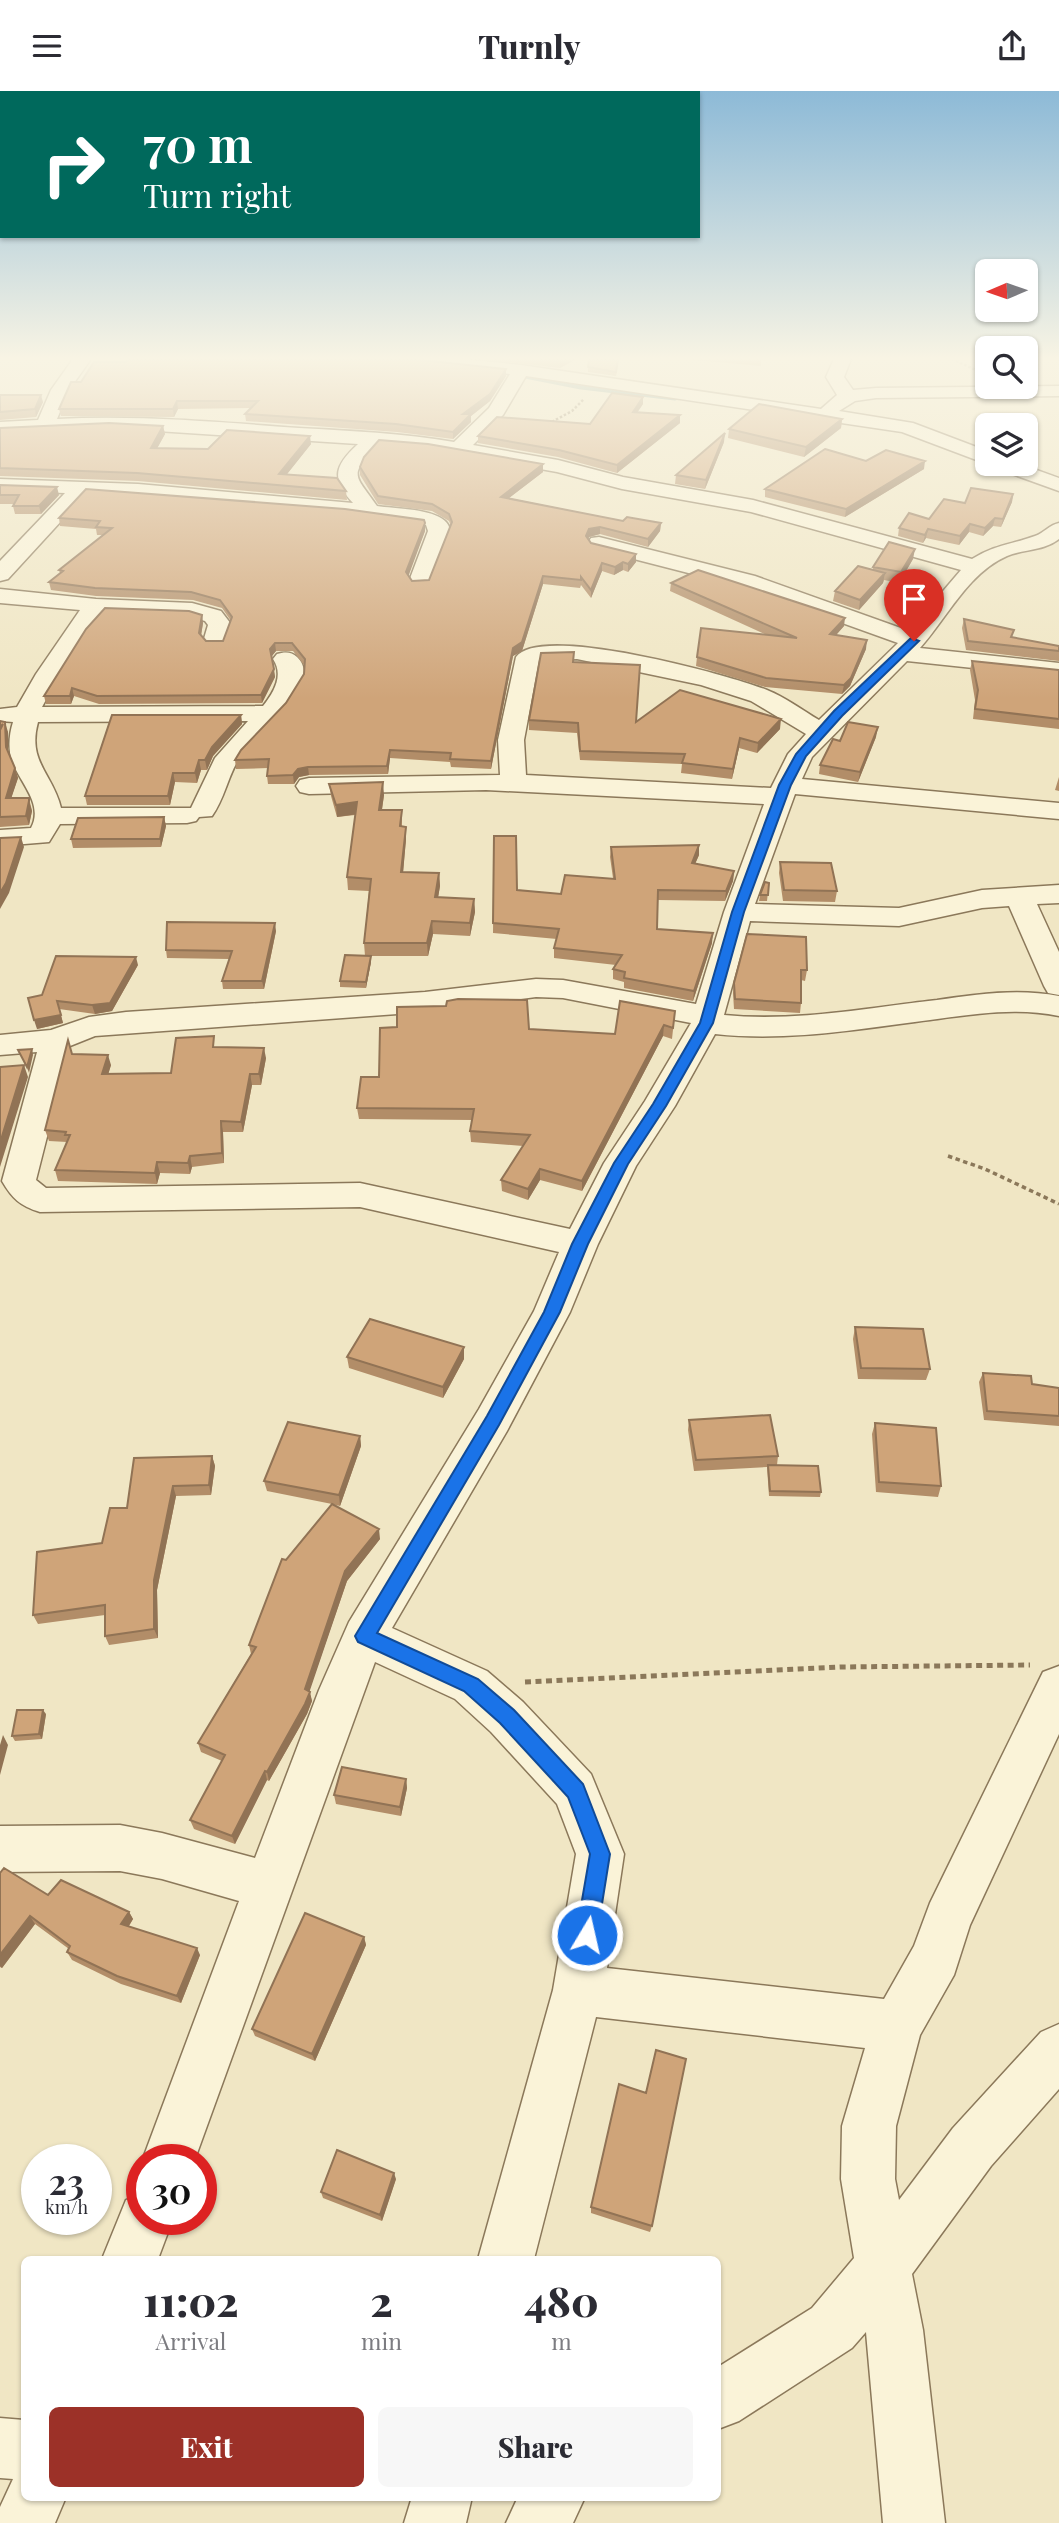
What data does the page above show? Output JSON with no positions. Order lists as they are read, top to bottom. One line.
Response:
{"north":"left","page":{"header":"Turnly","turn":["70 m","Turn right"],"speed":"23 km/h","limit":"30","eta":["11:02","Arrival","2","min","480","m"],"buttons":["Exit","Share"]}}
